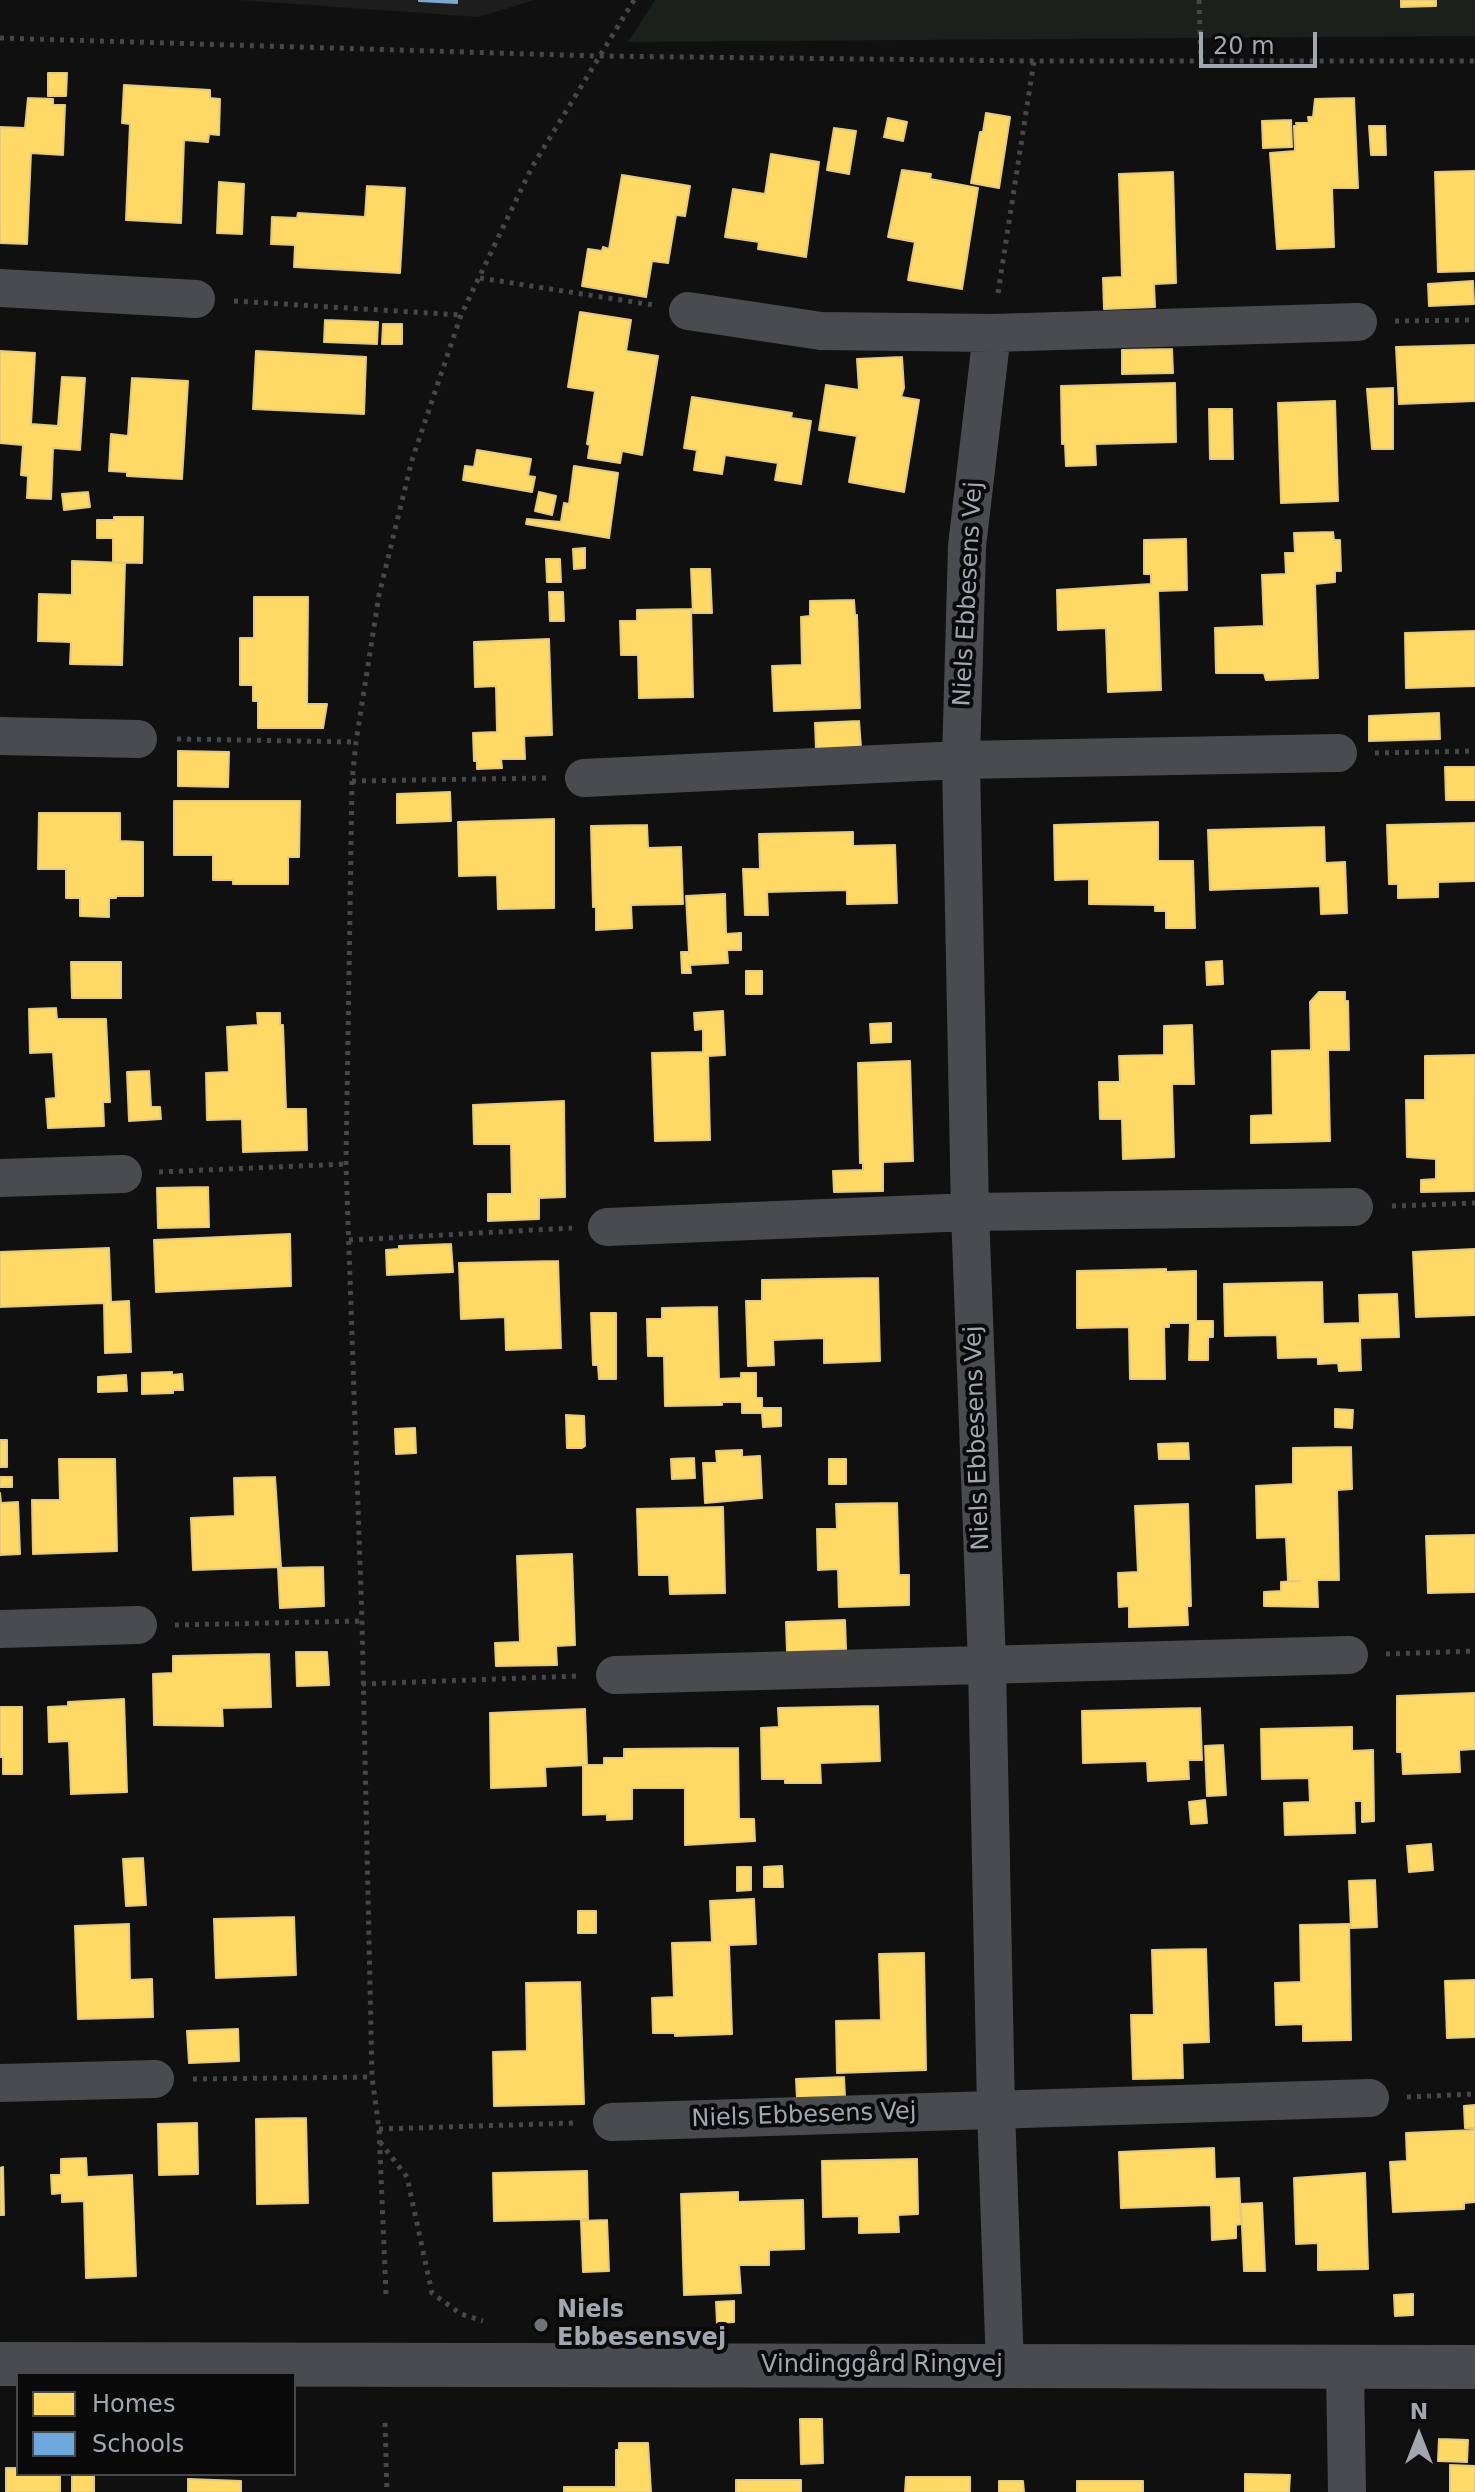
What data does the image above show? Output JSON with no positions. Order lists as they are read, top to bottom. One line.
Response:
{"streets":{"street":["Niels Ebbesens Vej","Vindinggård Ringvej"]},"crossings":[["Niels Ebbesens Vej","Vindinggård Ringvej"]],"places":["Niels Ebbesensvej"],"legend":["Homes","Schools"],"scale_bar":"20 m","north":"top"}
